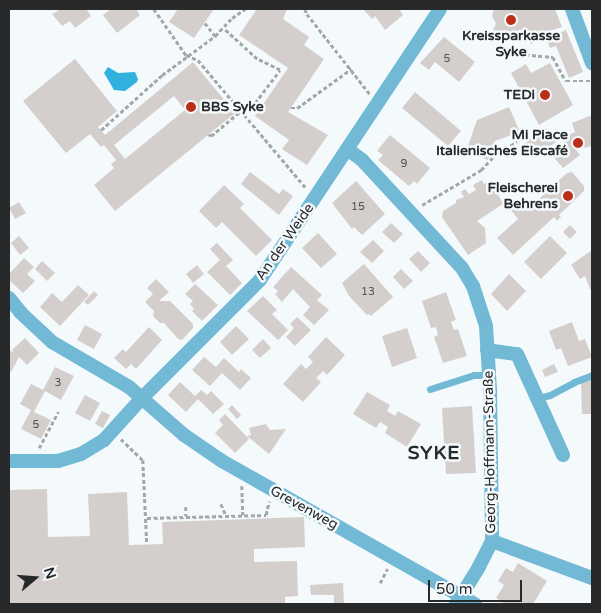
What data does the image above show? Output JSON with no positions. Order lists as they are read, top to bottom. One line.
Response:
{"streets":{"street":["An der Weide","Georg-Hoffmann-Straße","Grevenweg"]},"crossings":[["An der Weide","Georg-Hoffmann-Straße"],["An der Weide","Grevenweg"],["Georg-Hoffmann-Straße","Grevenweg"]],"districts":["SYKE"],"places":["Kreissparkasse Syke","TEDi","BBS Syke","Mi Piace Italienisches Eiscafé","Fleischerei Behrens"],"house_numbers":["5","9","15","13","3","5"],"scale_bar":"50 m","north":"right"}
